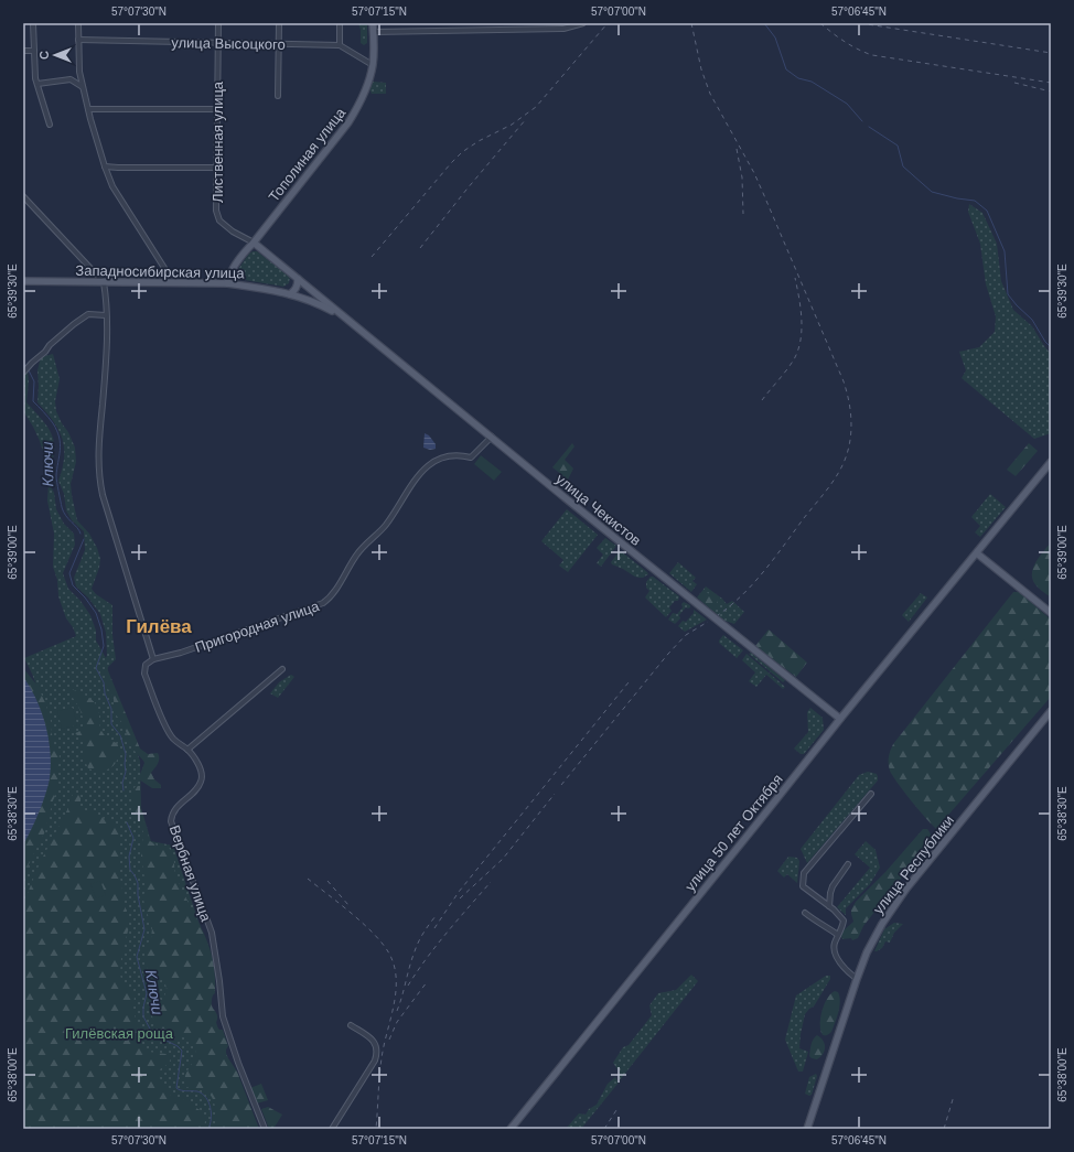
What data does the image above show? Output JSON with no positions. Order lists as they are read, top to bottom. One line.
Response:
{"streets":{"main road":["Тополиная улица","Западносибирская улица","улица Чекистов","улица 50 лет Октября","улица Республики"],"street":["улица Высоцкого","Лиственная улица","Пригородная улица","Вербная улица"]},"crossings":[["улица Высоцкого","Лиственная улица"],["улица Высоцкого","Тополиная улица"],["Лиственная улица","Тополиная улица"],["Тополиная улица","Западносибирская улица"],["Западносибирская улица","улица Чекистов"],["улица Чекистов","Пригородная улица"],["улица Чекистов","улица 50 лет Октября"]],"districts":["Гилёва"],"water":["Ключи"],"parks":["Гилёвская роща"],"north":"left","coordinates":["57°07'30\"N","57°07'15\"N","57°07'00\"N","57°06'45\"N","65°39'30\"E","65°39'00\"E","65°38'30\"E","65°38'00\"E"]}
